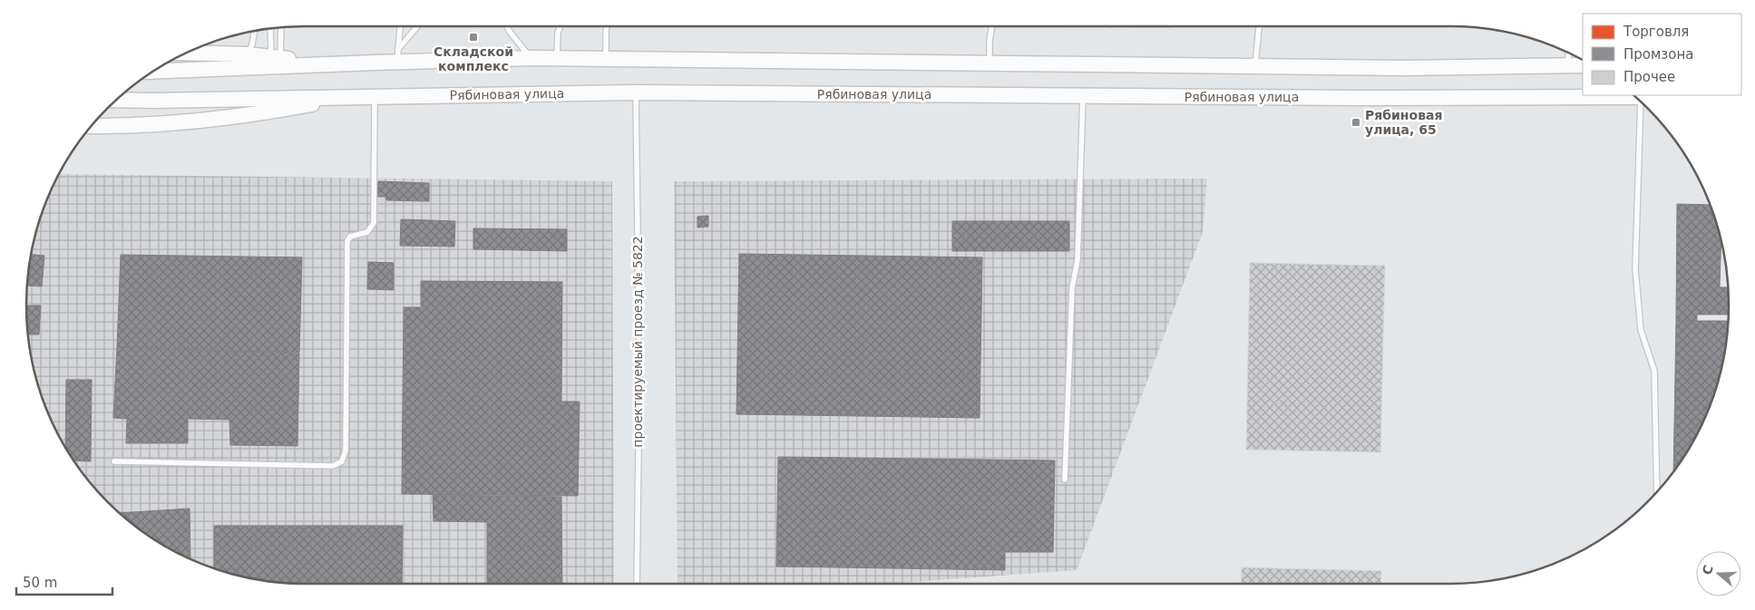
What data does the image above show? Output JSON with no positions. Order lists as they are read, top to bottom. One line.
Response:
{"streets":{"main road":["Рябиновая улица"],"lane":["проектируемый проезд № 5822"]},"crossings":[["Рябиновая улица","проектируемый проезд № 5822"]],"places":{"transit":["Складской комплекс","Рябиновая улица, 65"]},"legend":["Торговля","Промзона","Прочее"],"scale_bar":"50 m","north":"left"}
